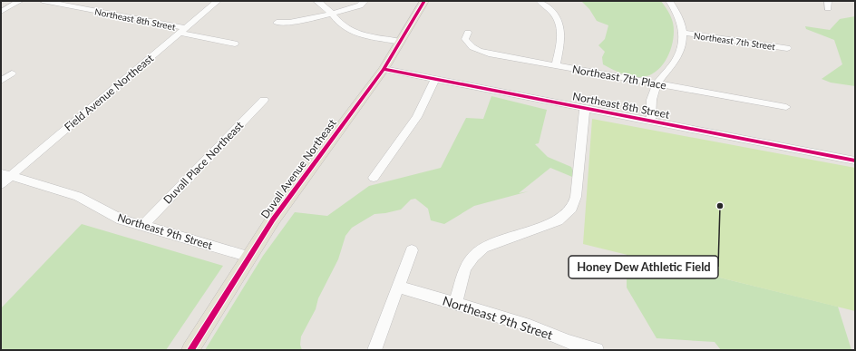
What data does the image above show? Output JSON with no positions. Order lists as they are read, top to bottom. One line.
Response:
{"streets":{"main road":["Duvall Avenue Northeast"],"street":["Northeast 8th Street","Northeast 7th Street","Northeast 7th Place","Field Avenue Northeast","Duvall Place Northeast","Northeast 9th Street"]},"crossings":[["Northeast 8th Street","Field Avenue Northeast"],["Northeast 8th Street","Duvall Avenue Northeast"],["Field Avenue Northeast","Northeast 9th Street"],["Duvall Place Northeast","Northeast 9th Street"],["Duvall Avenue Northeast","Northeast 9th Street"]],"places":["Honey Dew Athletic Field"]}
